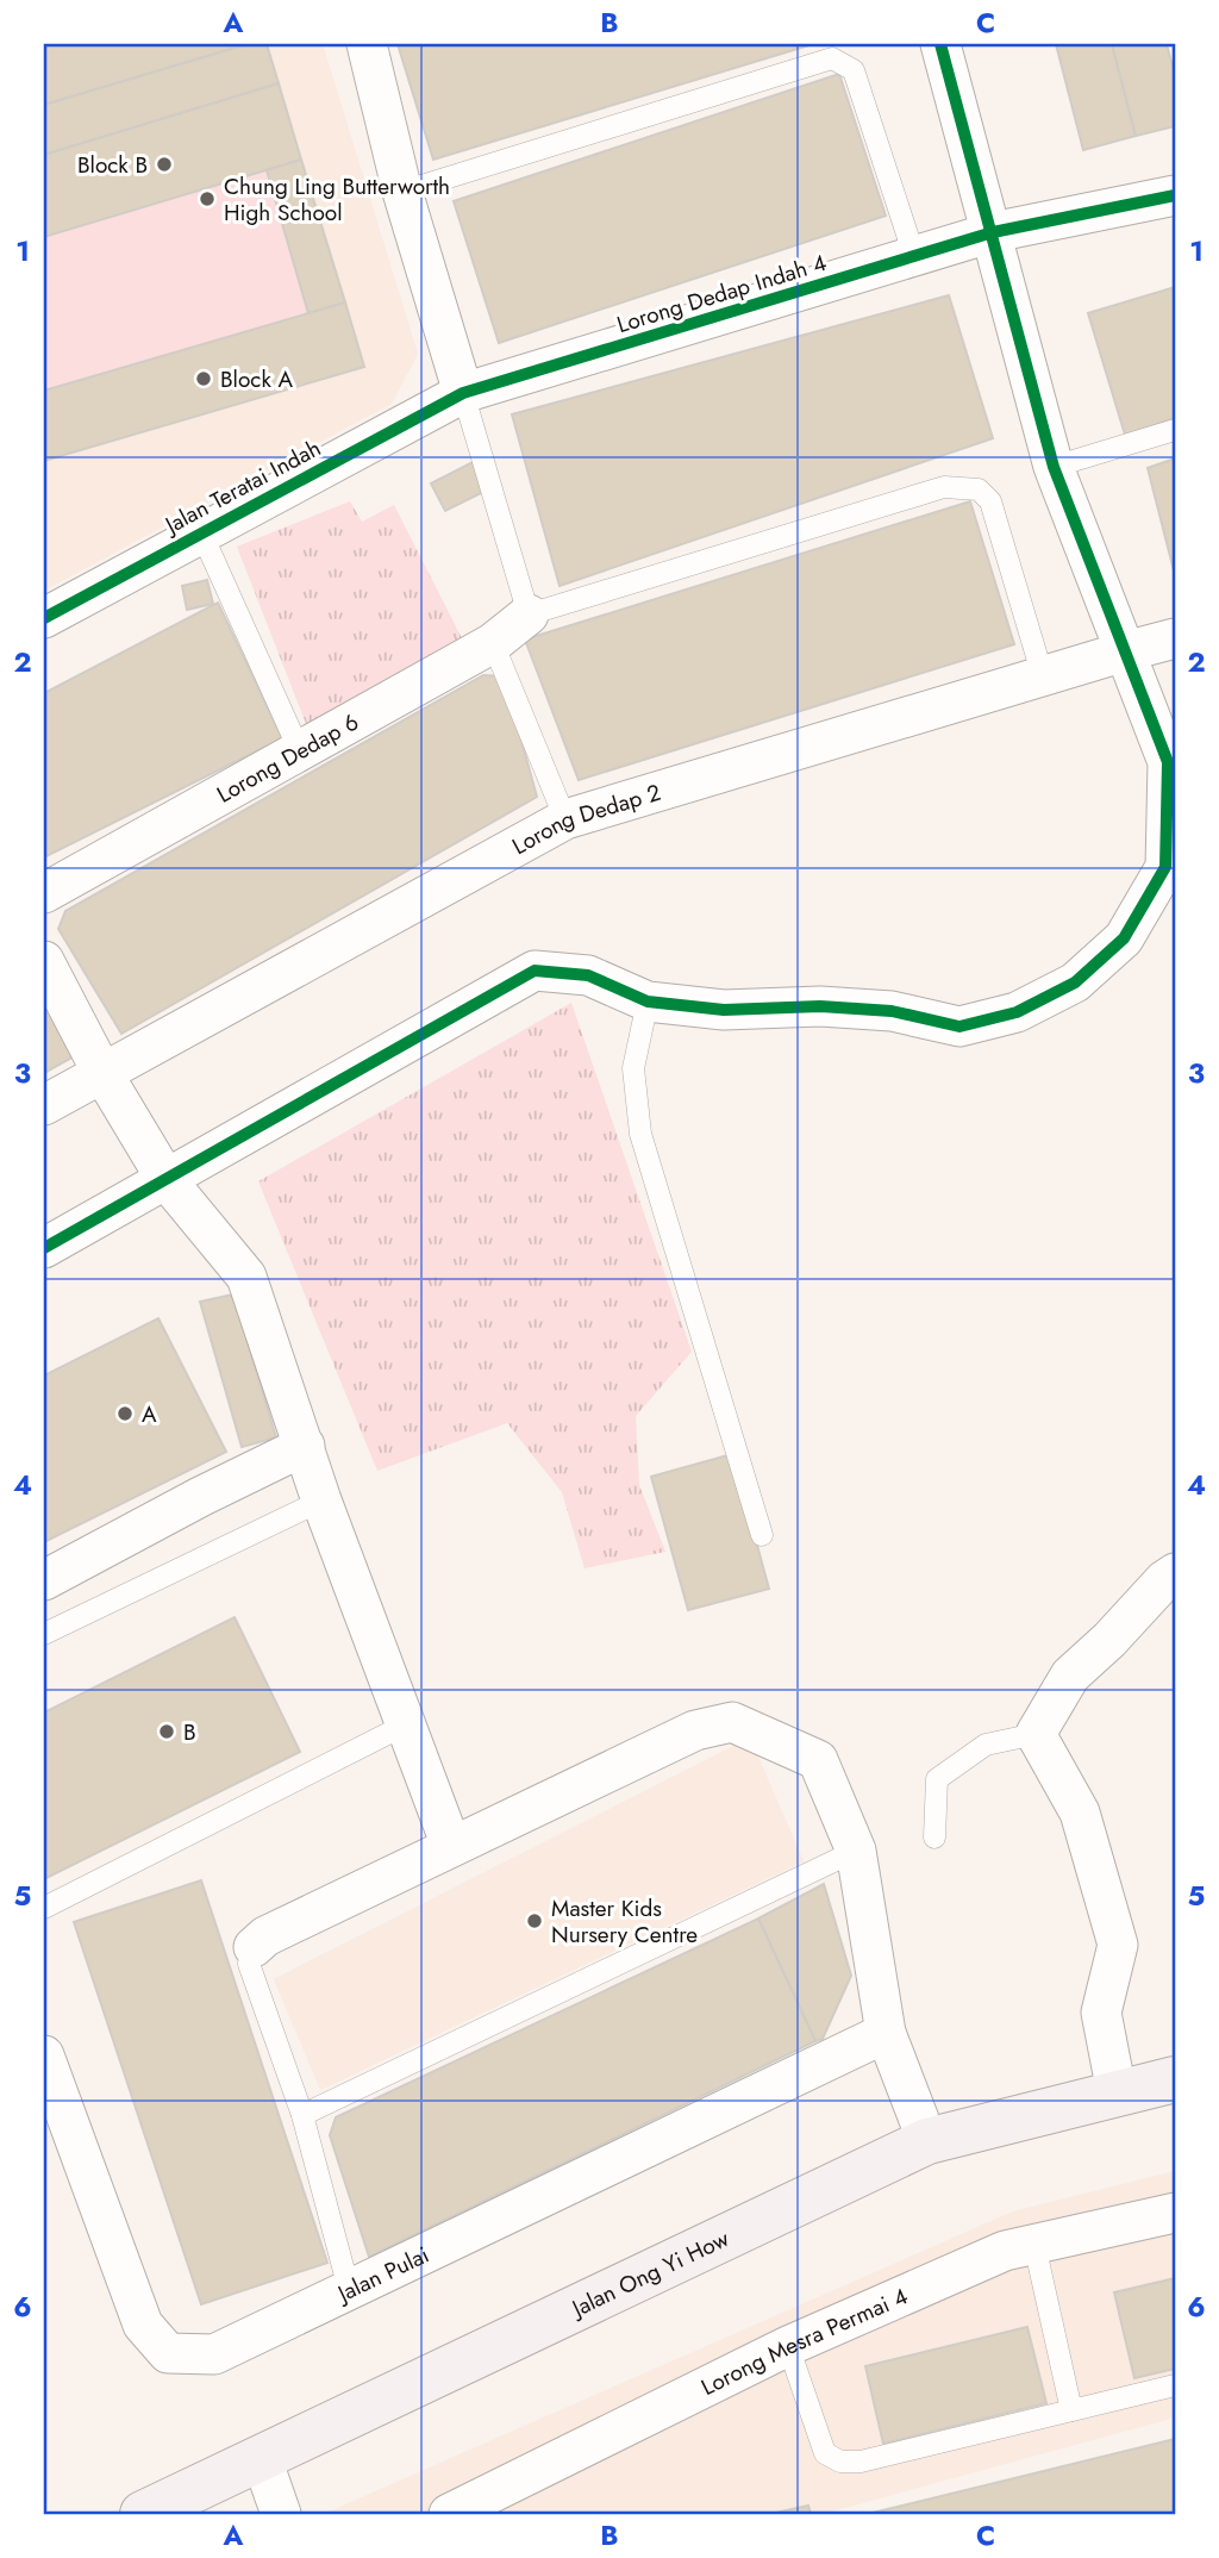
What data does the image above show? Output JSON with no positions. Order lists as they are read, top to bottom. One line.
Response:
{"streets":{"main road":["Jalan Ong Yi How"],"street":["Lorong Dedap Indah 4","Jalan Teratai Indah","Lorong Dedap 6","Lorong Dedap 2","Jalan Pulai","Lorong Mesra Permai 4"]},"crossings":[["Lorong Dedap Indah 4","Jalan Teratai Indah"]],"places":["Block B","Chung Ling Butterworth High School","Block A","A","B","Master Kids Nursery Centre"],"grid":{"columns":["A","B","C"],"rows":["1","2","3","4","5","6"]}}
